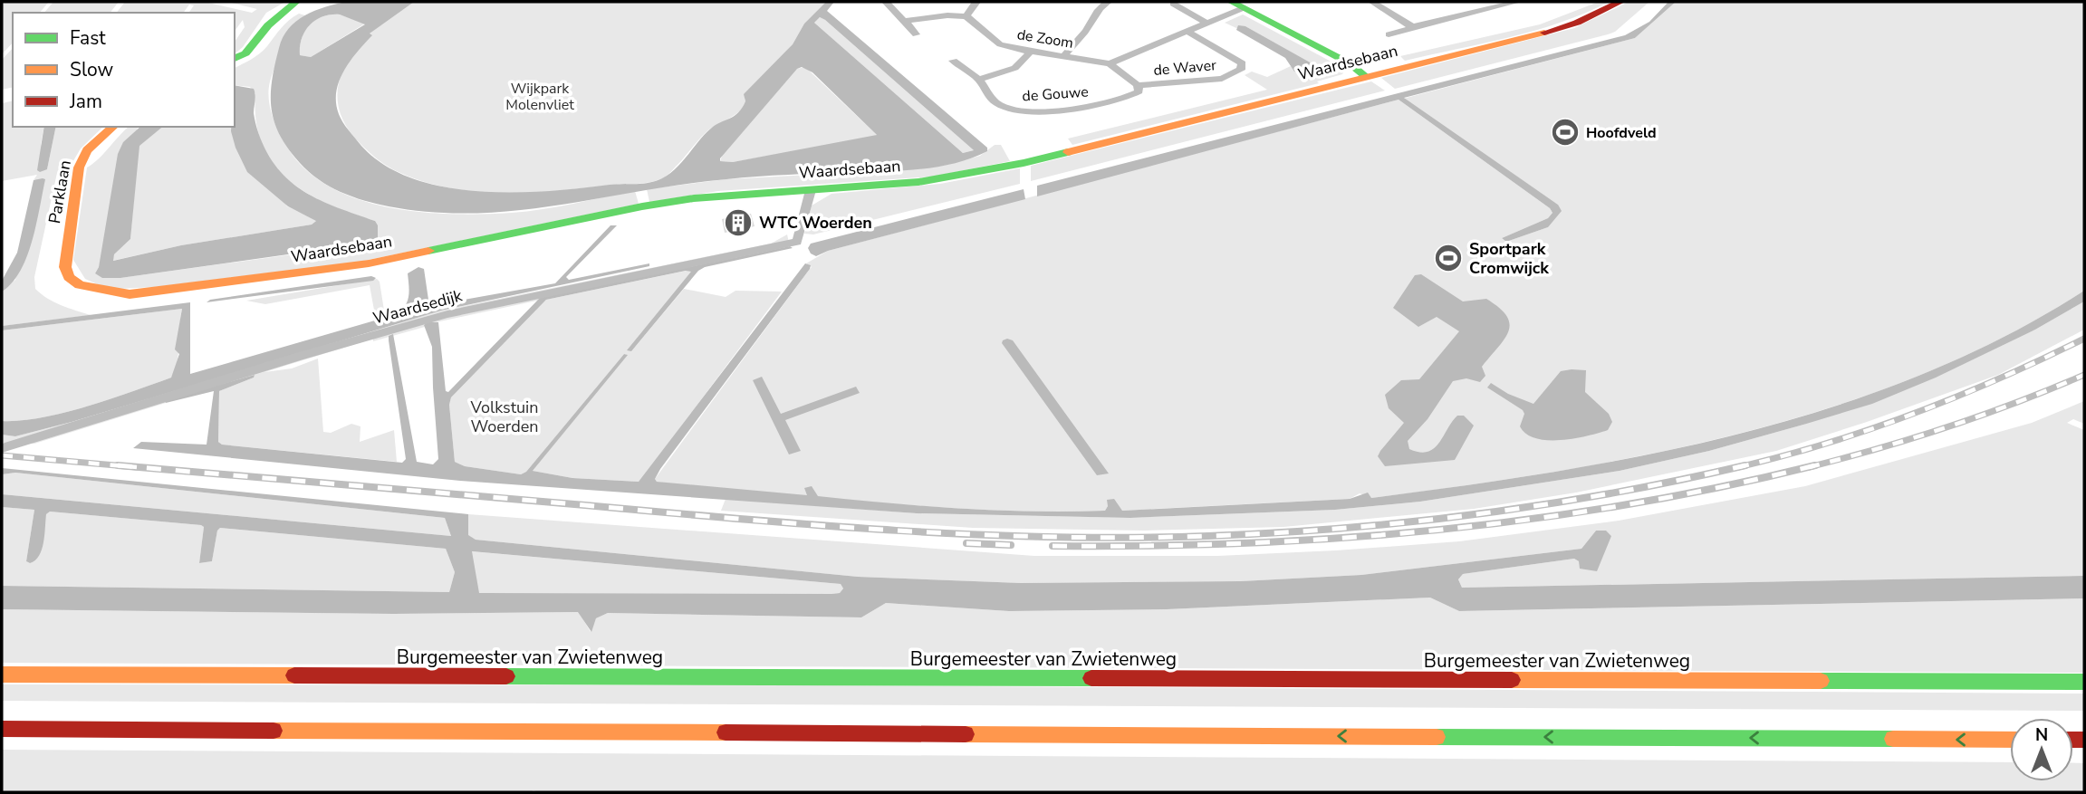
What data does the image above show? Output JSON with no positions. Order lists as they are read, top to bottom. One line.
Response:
{"streets":{"main road":["Waardsebaan","Parklaan","Burgemeester van Zwietenweg"],"street":["de Zoom","de Waver","de Gouwe","Waardsedijk"]},"crossings":[["de Zoom","de Waver"],["de Zoom","de Gouwe"],["Waardsebaan","Parklaan"],["Waardsebaan","Waardsedijk"],["de Waver","de Gouwe"]],"parks":["Wijkpark Molenvliet","Volkstuin Woerden"],"places":{"sports":["Hoofdveld","Sportpark Cromwijck"],"building":["WTC Woerden"]},"legend":["Fast","Slow","Jam"],"north":"top"}
